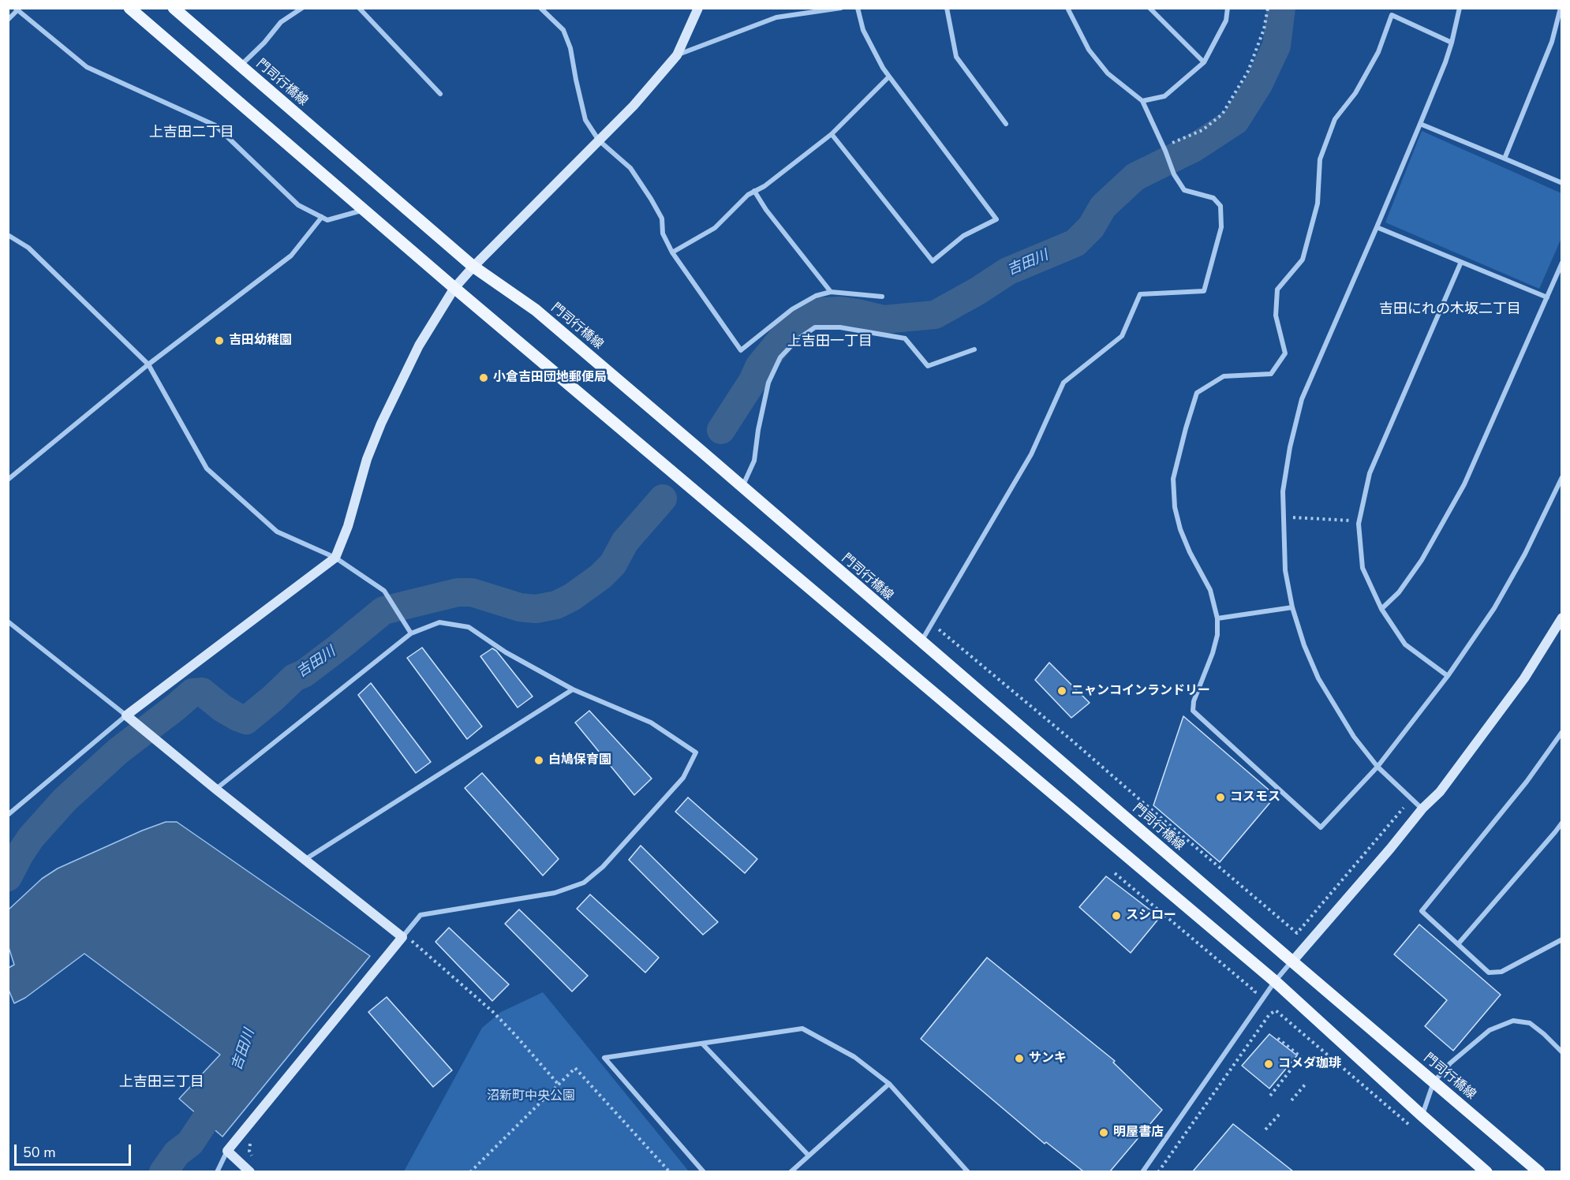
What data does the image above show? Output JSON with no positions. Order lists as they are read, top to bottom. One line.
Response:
{"streets":{"main road":["門司行橋線"]},"districts":["上吉田二丁目","吉田にれの木坂二丁目","上吉田一丁目","上吉田三丁目"],"water":["吉田川"],"parks":["沼新町中央公園"],"places":["吉田幼稚園","小倉吉田団地郵便局","ニャンコインランドリー","白鳩保育園","コスモス","スシロー","サンキ","コメダ珈琲","明屋書店"],"scale_bar":"50 m"}
